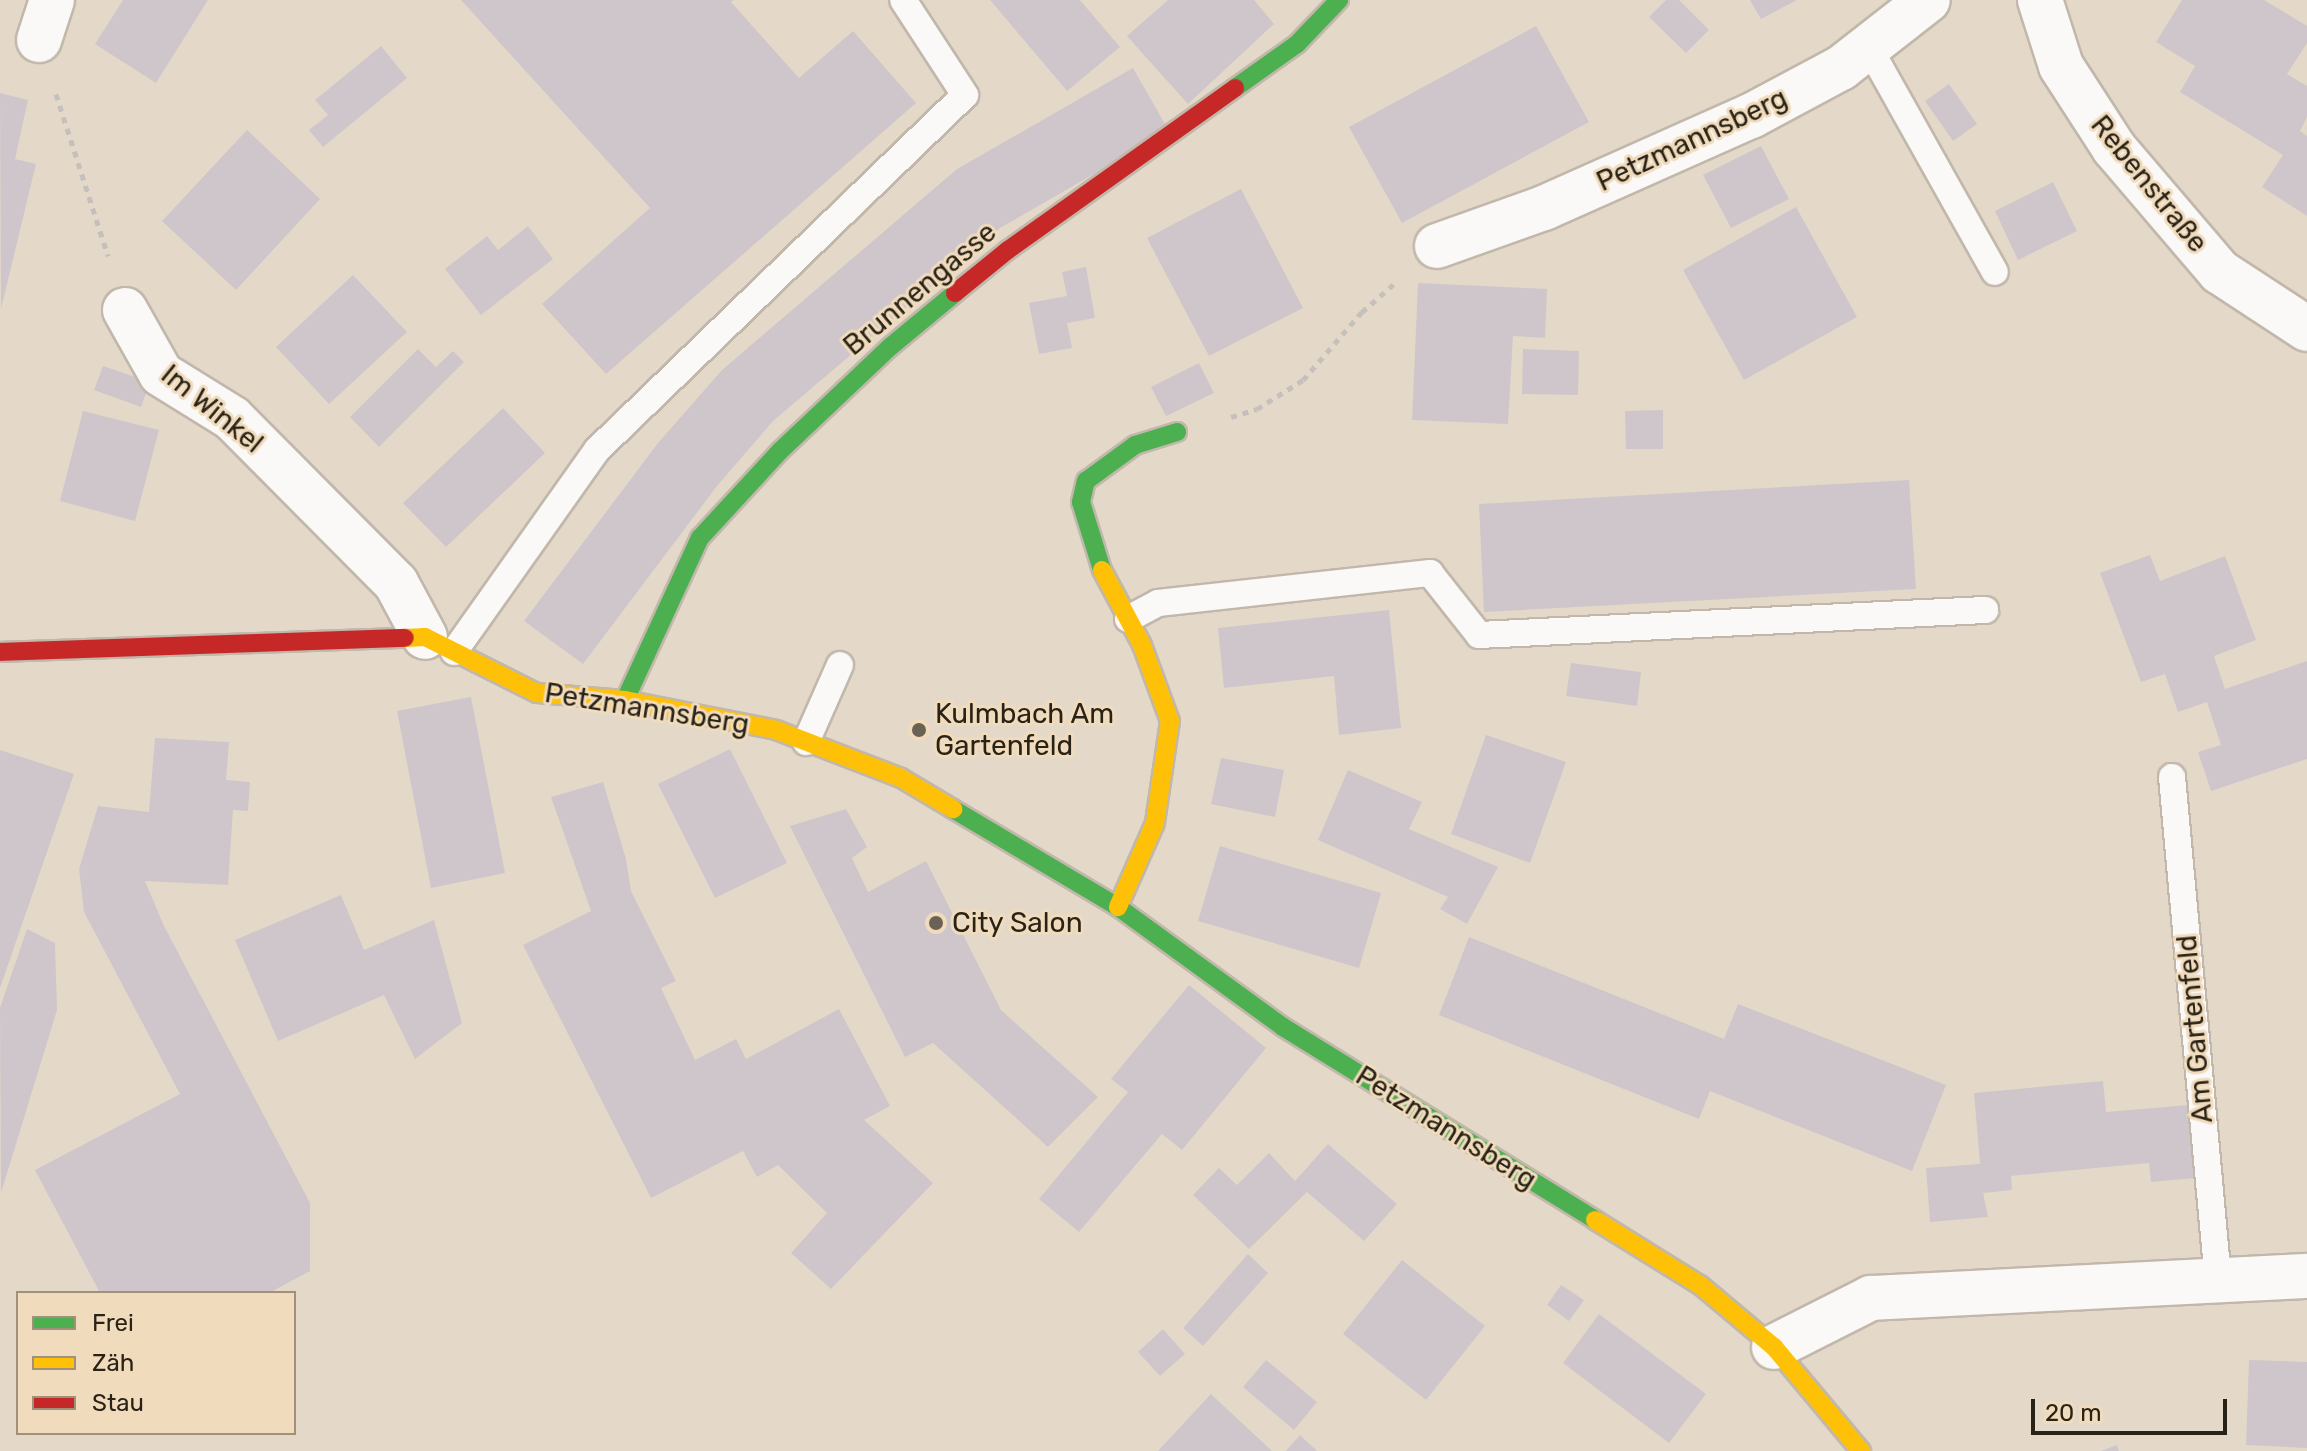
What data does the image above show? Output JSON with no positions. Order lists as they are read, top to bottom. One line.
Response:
{"streets":{"street":["Petzmannsberg","Rebenstraße","Brunnengasse","Im Winkel"],"lane":["Am Gartenfeld"]},"crossings":[["Petzmannsberg","Brunnengasse"],["Petzmannsberg","Im Winkel"]],"places":["Kulmbach Am Gartenfeld","City Salon"],"legend":["Frei","Zäh","Stau"],"scale_bar":"20 m"}
